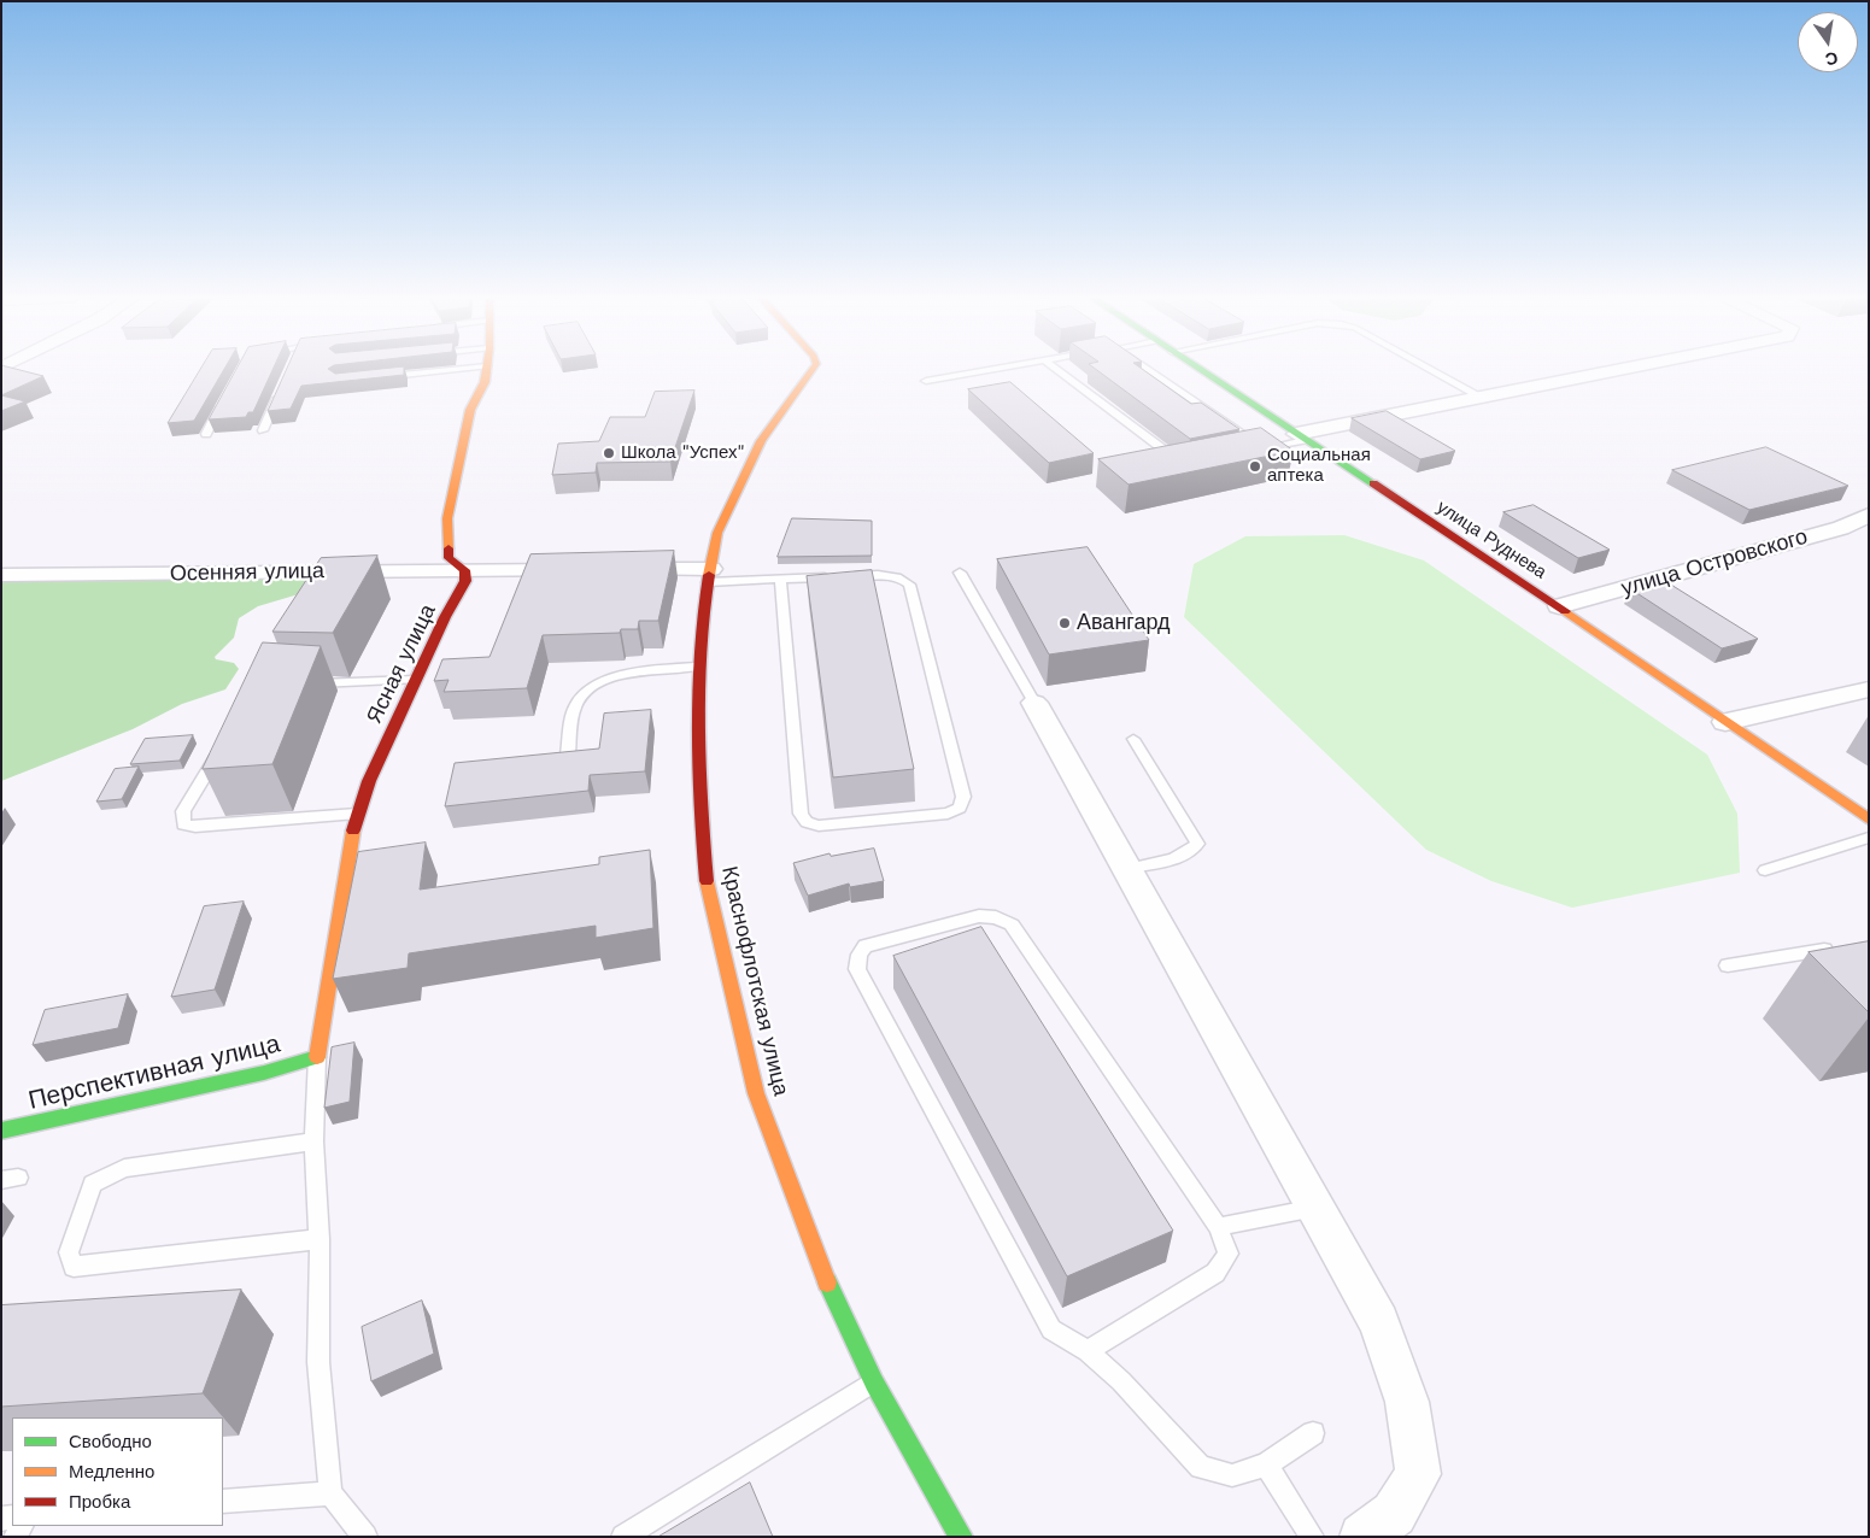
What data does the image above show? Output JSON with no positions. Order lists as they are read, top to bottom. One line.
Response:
{"streets":{"street":["улица Руднева","улица Островского","Осенняя улица","Ясная улица","Краснофлотская улица","Перспективная улица"]},"crossings":[["улица Руднева","улица Островского"],["Осенняя улица","Ясная улица"],["Ясная улица","Перспективная улица"]],"places":["Школа \"Успех\"","Социальная аптека","Авангард"],"legend":["Свободно","Медленно","Пробка"],"north":"bottom"}
